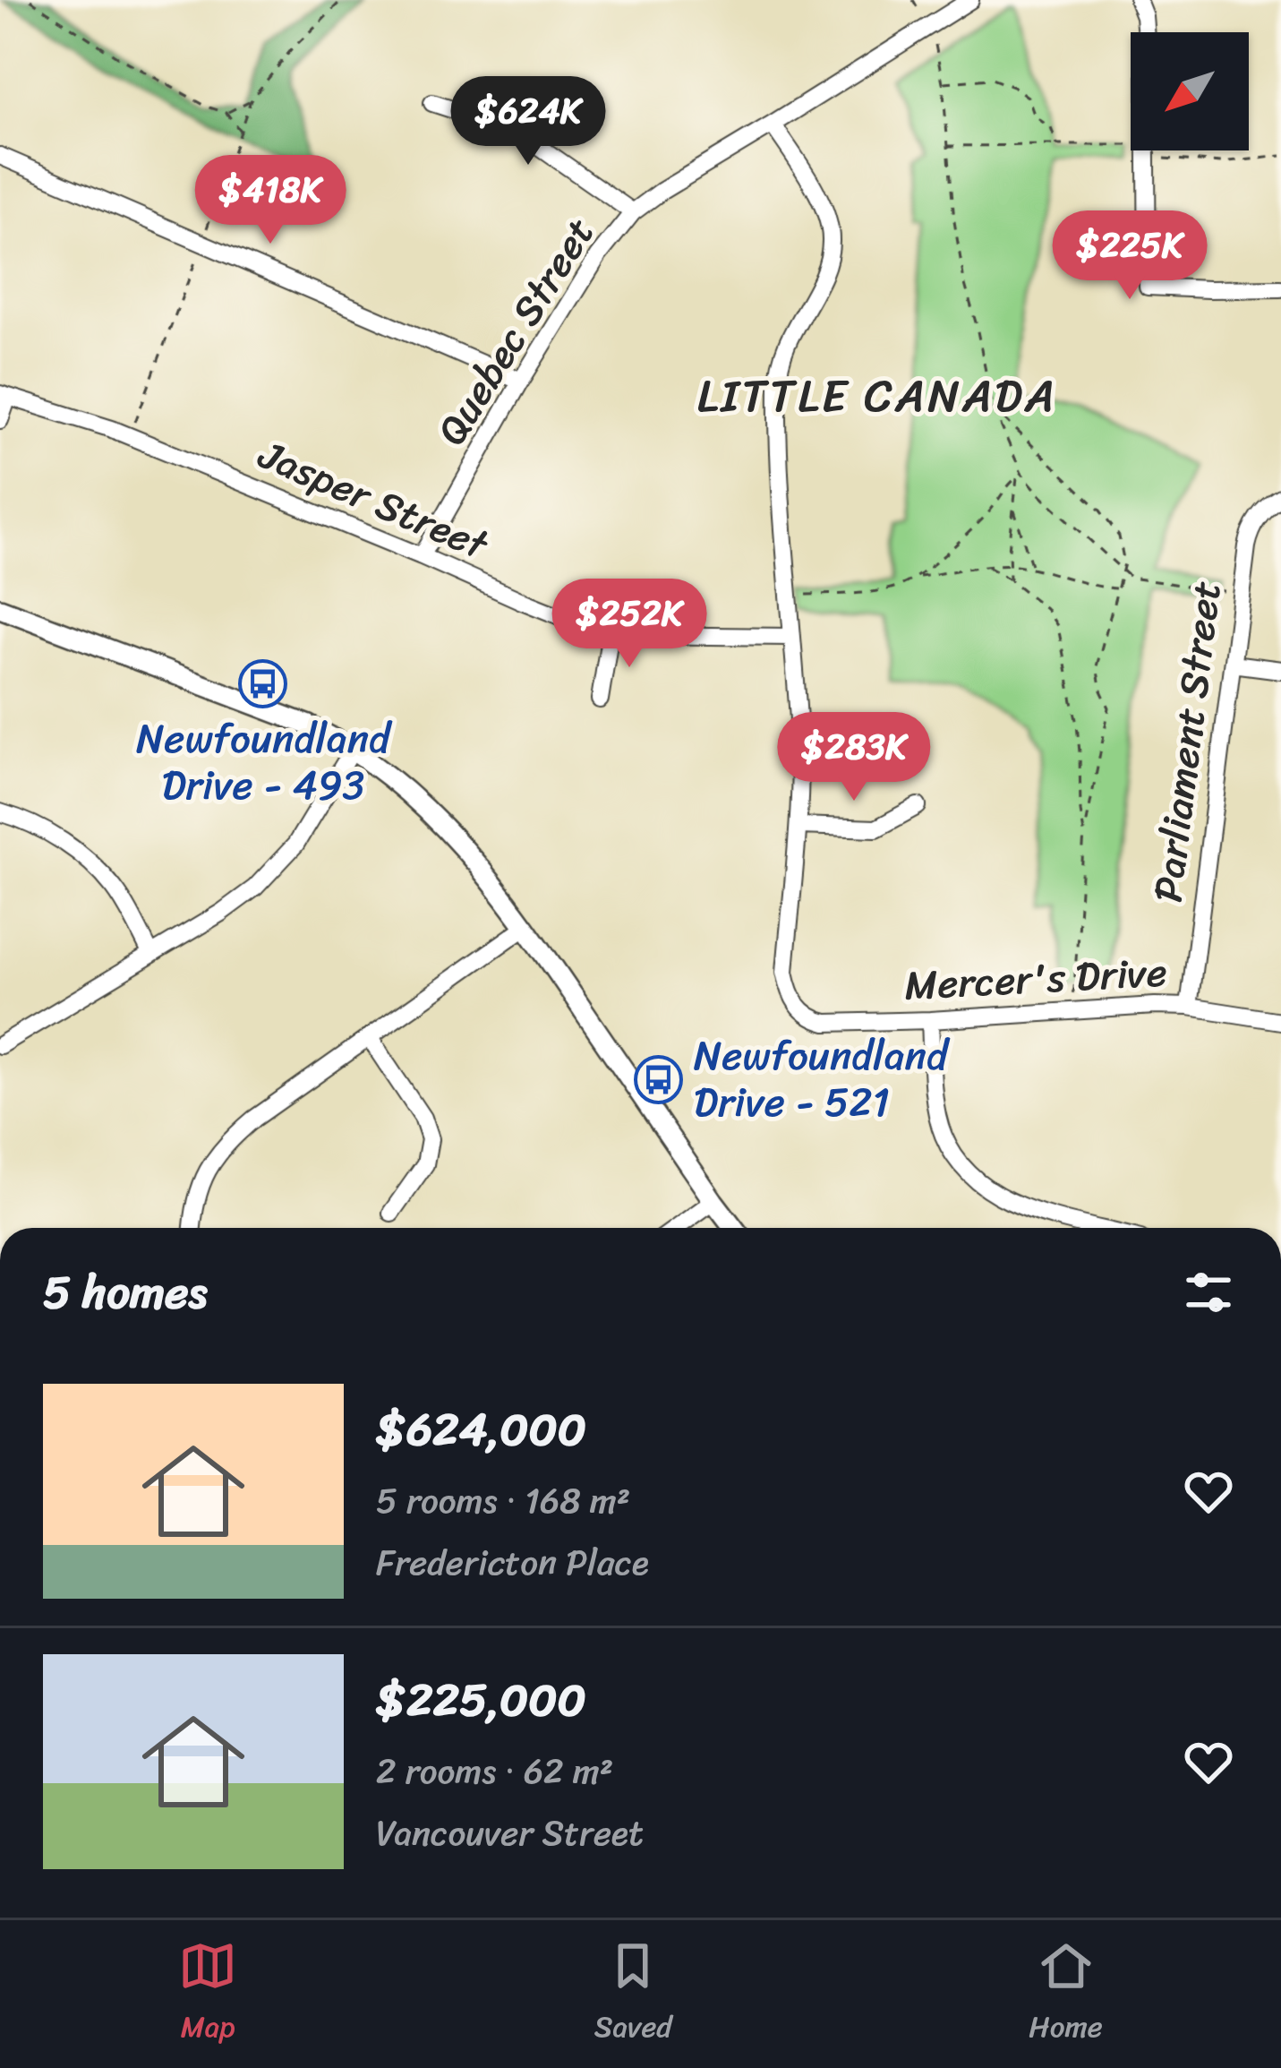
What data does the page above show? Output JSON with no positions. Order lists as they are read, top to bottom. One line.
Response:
{"streets":{"street":["Quebec Street","Jasper Street","Parliament Street","Mercer's Drive"]},"crossings":[["Quebec Street","Jasper Street"],["Parliament Street","Mercer's Drive"]],"districts":["LITTLE CANADA"],"places":{"bus stop":["Newfoundland Drive - 493","Newfoundland Drive - 521"]},"north":"bottom left","page":{"price":["$624K","$418K","$225K","$252K","$283K"],"heading":"5 homes","list":[{"name":"$624,000","note":"5 rooms · 168 m² · Fredericton Place"},{"name":"$225,000","note":"2 rooms · 62 m² · Vancouver Street"}],"tabs":["Map","Saved","Home"]}}
